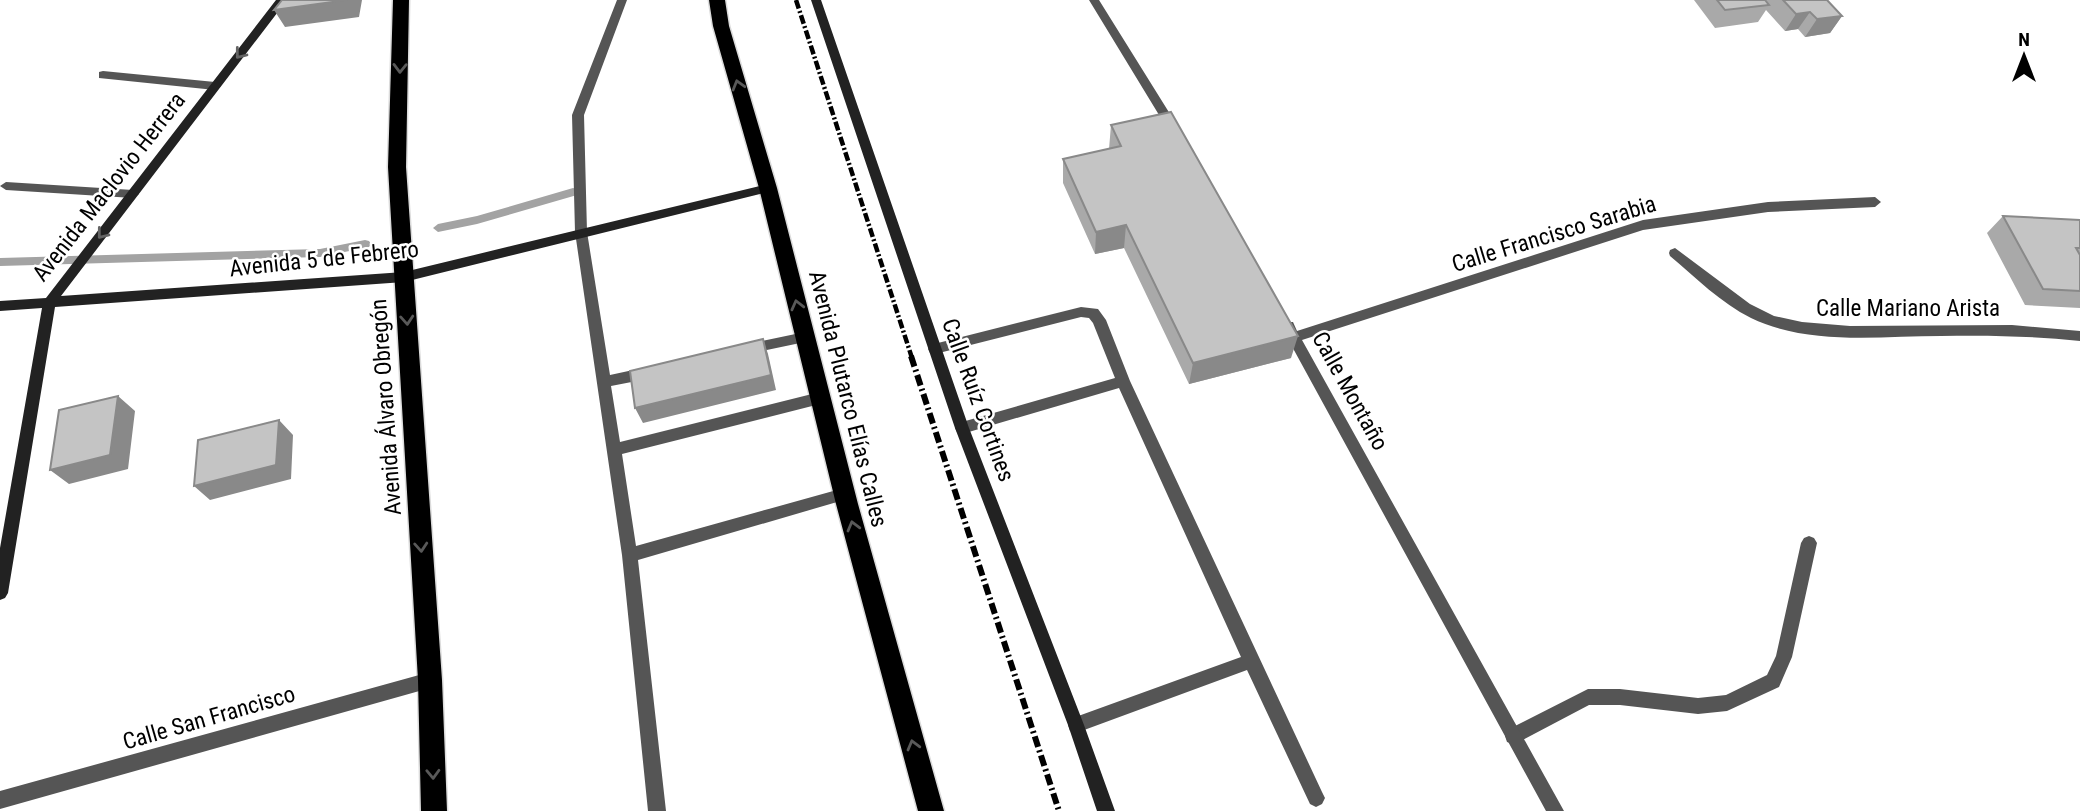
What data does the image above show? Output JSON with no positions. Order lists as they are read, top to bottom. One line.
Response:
{"streets":{"highway":["Avenida Plutarco Elías Calles","Avenida Álvaro Obregón"],"street":["Avenida Maclovio Herrera","Calle Francisco Sarabia","Avenida 5 de Febrero","Calle Mariano Arista","Calle Montaño","Calle Ruíz Cortines","Calle San Francisco"]},"crossings":[["Avenida Maclovio Herrera","Avenida 5 de Febrero"],["Calle Francisco Sarabia","Calle Montaño"],["Avenida 5 de Febrero","Avenida Plutarco Elías Calles"],["Avenida 5 de Febrero","Avenida Álvaro Obregón"],["Avenida Álvaro Obregón","Calle San Francisco"]],"one_way":["Avenida Maclovio Herrera","Avenida Plutarco Elías Calles","Avenida Álvaro Obregón"],"north":"top"}
